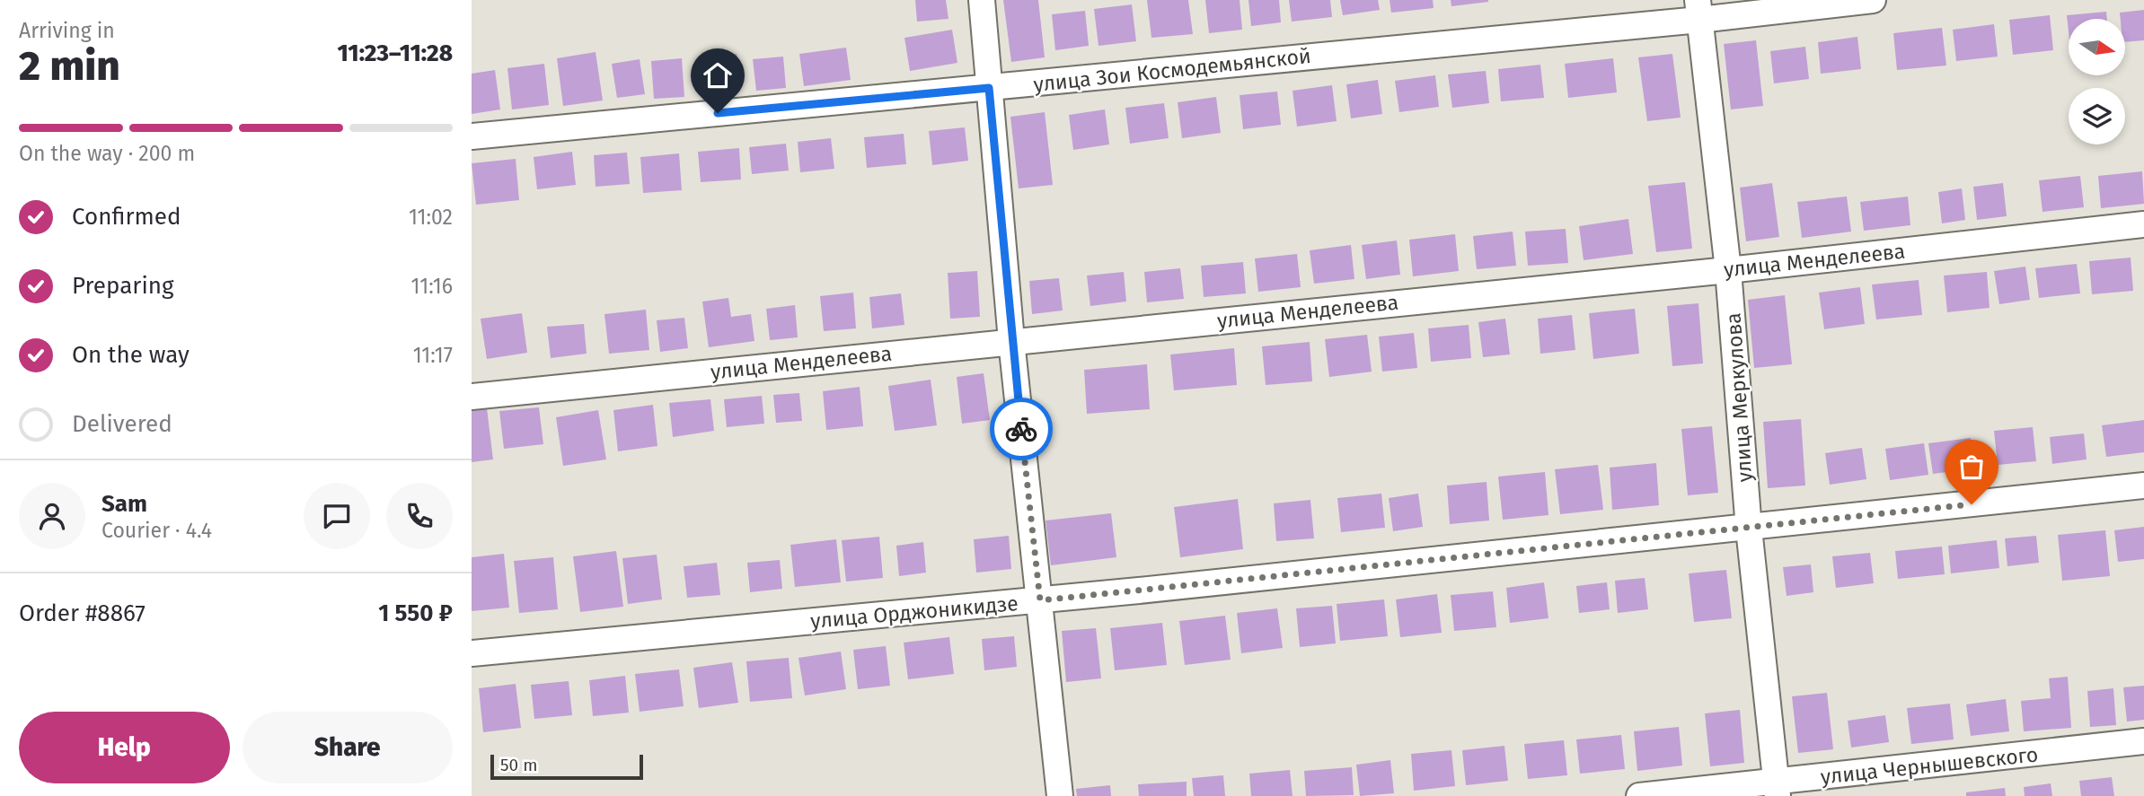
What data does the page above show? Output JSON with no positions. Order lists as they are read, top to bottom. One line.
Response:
{"streets":{"street":["улица Зои Космодемьянской","улица Менделеева","улица Меркулова","улица Орджоникидзе","улица Чернышевского"]},"crossings":[["улица Зои Космодемьянской","улица Меркулова"],["улица Менделеева","улица Меркулова"],["улица Меркулова","улица Орджоникидзе"],["улица Меркулова","улица Чернышевского"]],"scale_bar":"50 m","north":"right","page":{"heading":["2 min","Arriving in","11:23–11:28"],"panel":["Sam","Courier · 4.4","Order #8867","1 550 ₽"],"bar":"On the way · 200 m","list":[["Confirmed","11:02"],["Preparing","11:16"],["On the way","11:17"],"Delivered"],"buttons":["Help","Share"],"scale":"50 m"}}
